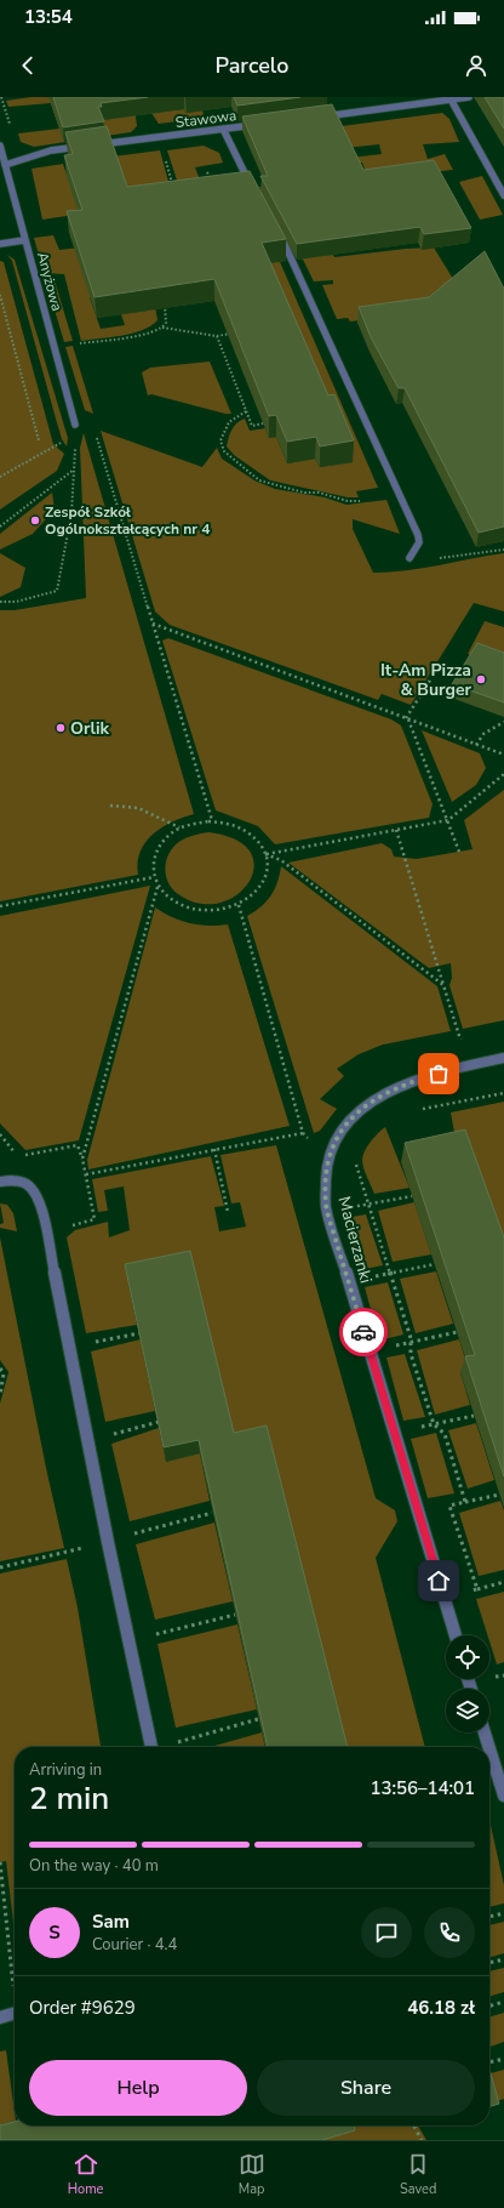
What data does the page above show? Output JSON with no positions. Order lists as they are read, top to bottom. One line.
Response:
{"streets":{"street":["Stawowa","Anyżowa","Macierzanki"]},"places":["Zespół Szkół Ogólnokształcących nr 4","It-Am Pizza & Burger","Orlik"],"page":{"status":"13:54","header":"Parcelo","heading":["2 min","Arriving in","13:56–14:01"],"panel":["Sam","Courier · 4.4","Order #9629","46.18 zł"],"bar":"On the way · 40 m","round":"S","buttons":["Help","Share"],"tabs":["Home","Map","Saved"]}}
